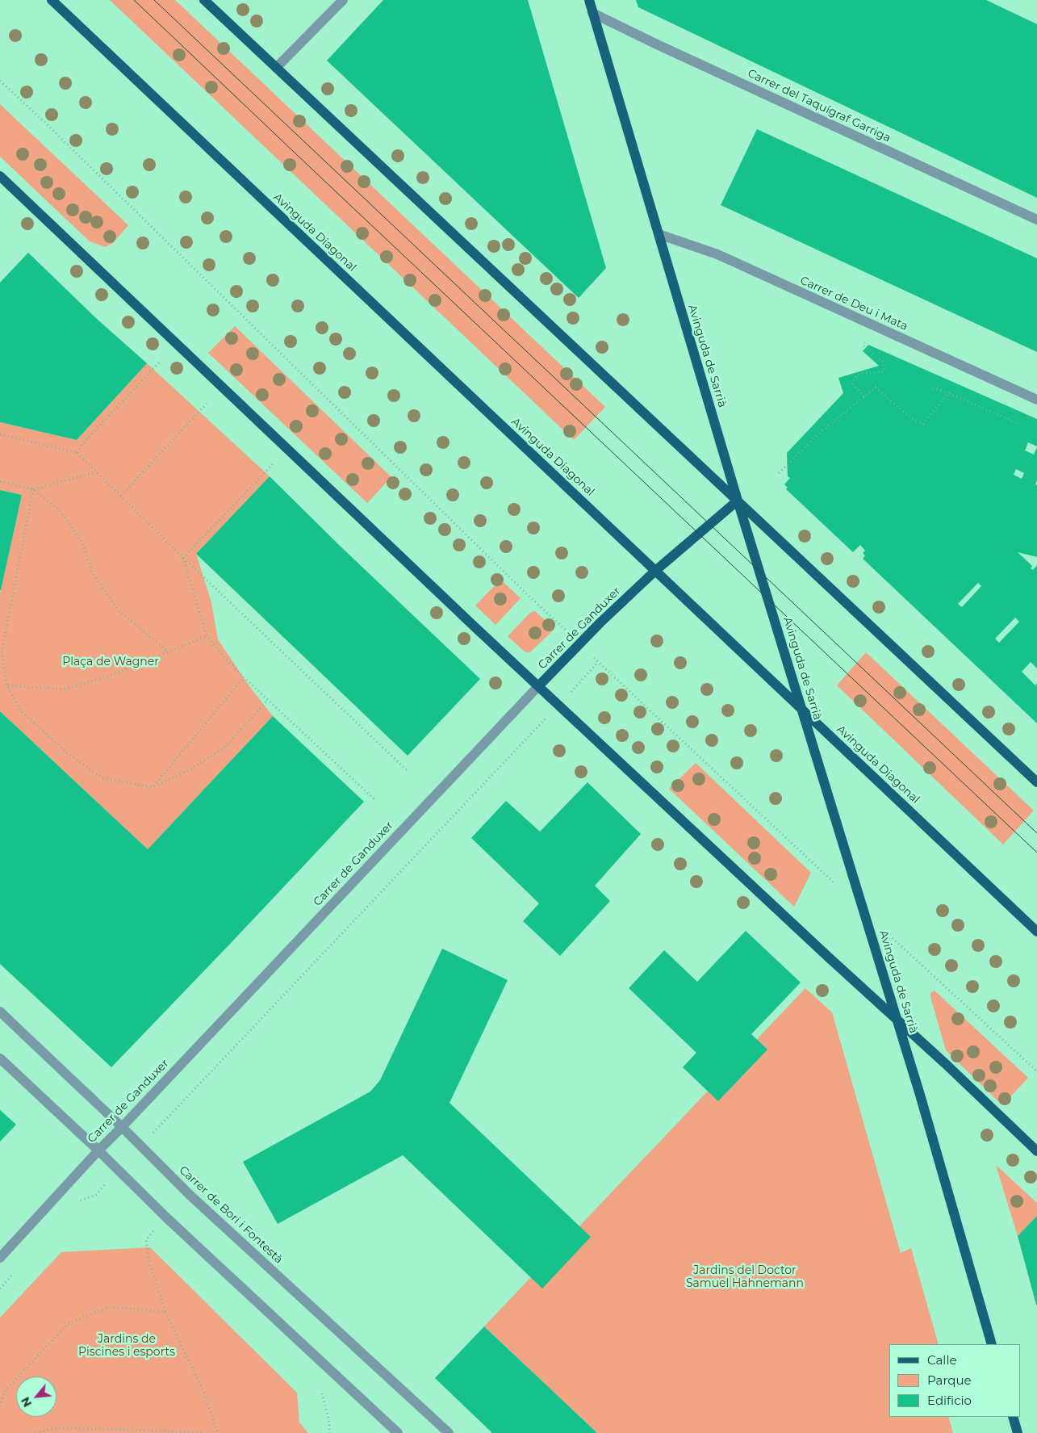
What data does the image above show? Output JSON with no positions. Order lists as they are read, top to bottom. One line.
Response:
{"streets":{"main road":["Avinguda Diagonal","Avinguda de Sarrià","Carrer de Ganduxer"],"street":["Carrer del Taquígraf Garriga","Carrer de Deu i Mata","Carrer de Bori i Fontestà"]},"crossings":[["Carrer del Taquígraf Garriga","Avinguda de Sarrià"],["Avinguda Diagonal","Avinguda de Sarrià"],["Avinguda Diagonal","Carrer de Ganduxer"],["Carrer de Deu i Mata","Avinguda de Sarrià"],["Avinguda de Sarrià","Carrer de Ganduxer"],["Carrer de Ganduxer","Carrer de Bori i Fontestà"]],"parks":["Plaça de Wagner","Jardins del Doctor Samuel Hahnemann","Jardins de Piscines i esports"],"legend":["Calle","Parque","Edificio"],"north":"bottom left"}
